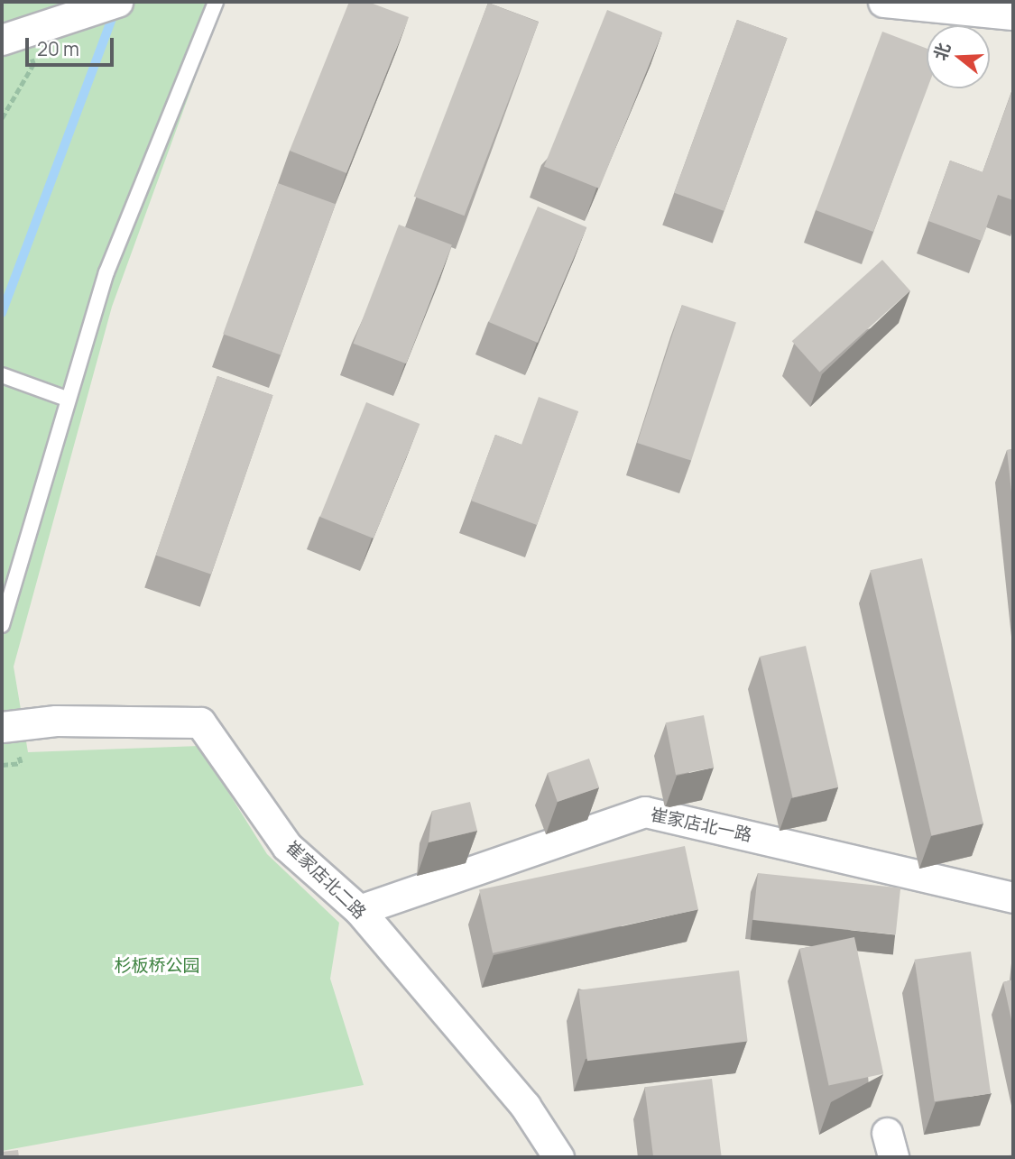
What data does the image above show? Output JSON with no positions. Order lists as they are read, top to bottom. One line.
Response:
{"streets":{"street":["崔家店北一路","崔家店北二路"]},"crossings":[["崔家店北一路","崔家店北二路"]],"parks":["杉板桥公园"],"scale_bar":"20 m","north":"left"}
